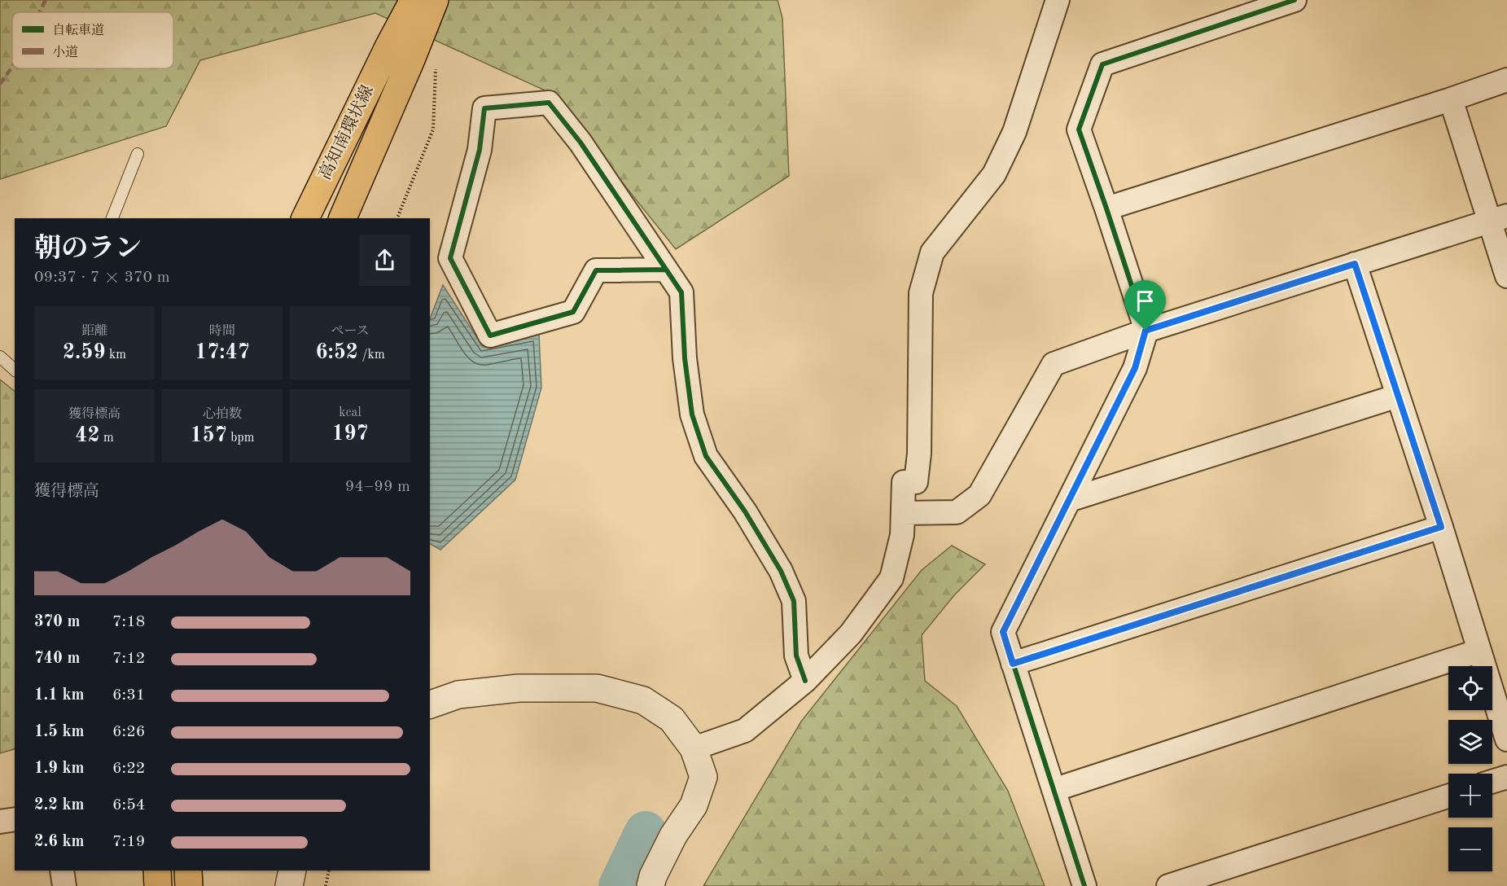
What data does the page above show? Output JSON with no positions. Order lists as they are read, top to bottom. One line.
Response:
{"streets":{"main road":["高知南環状線"]},"legend":["自転車道","小道"],"page":{"heading":["朝のラン","09:37 · 7 × 370 m"],"stats":[["距離","2.59 km"],["時間","17:47"],["ペース","6:52 /km"],["獲得標高","42 m"],["心拍数","157 bpm"],["kcal","197"]],"chart":["獲得標高","94–99 m"],"list":[{"name":"370 m","note":"7:18"},{"name":"740 m","note":"7:12"},{"name":"1.1 km","note":"6:31"},{"name":"1.5 km","note":"6:26"},{"name":"1.9 km","note":"6:22"},{"name":"2.2 km","note":"6:54"},{"name":"2.6 km","note":"7:19"}],"map_buttons":["+","−"]}}
